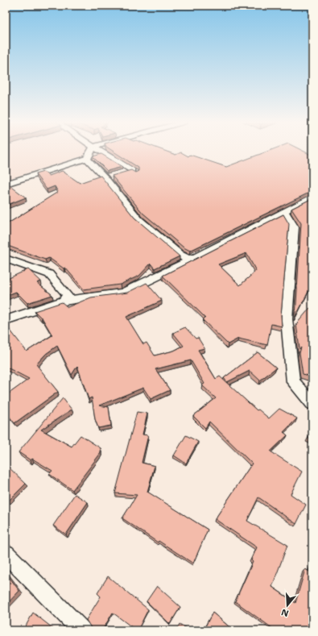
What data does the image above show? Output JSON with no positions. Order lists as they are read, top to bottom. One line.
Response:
{"north":"bottom"}
